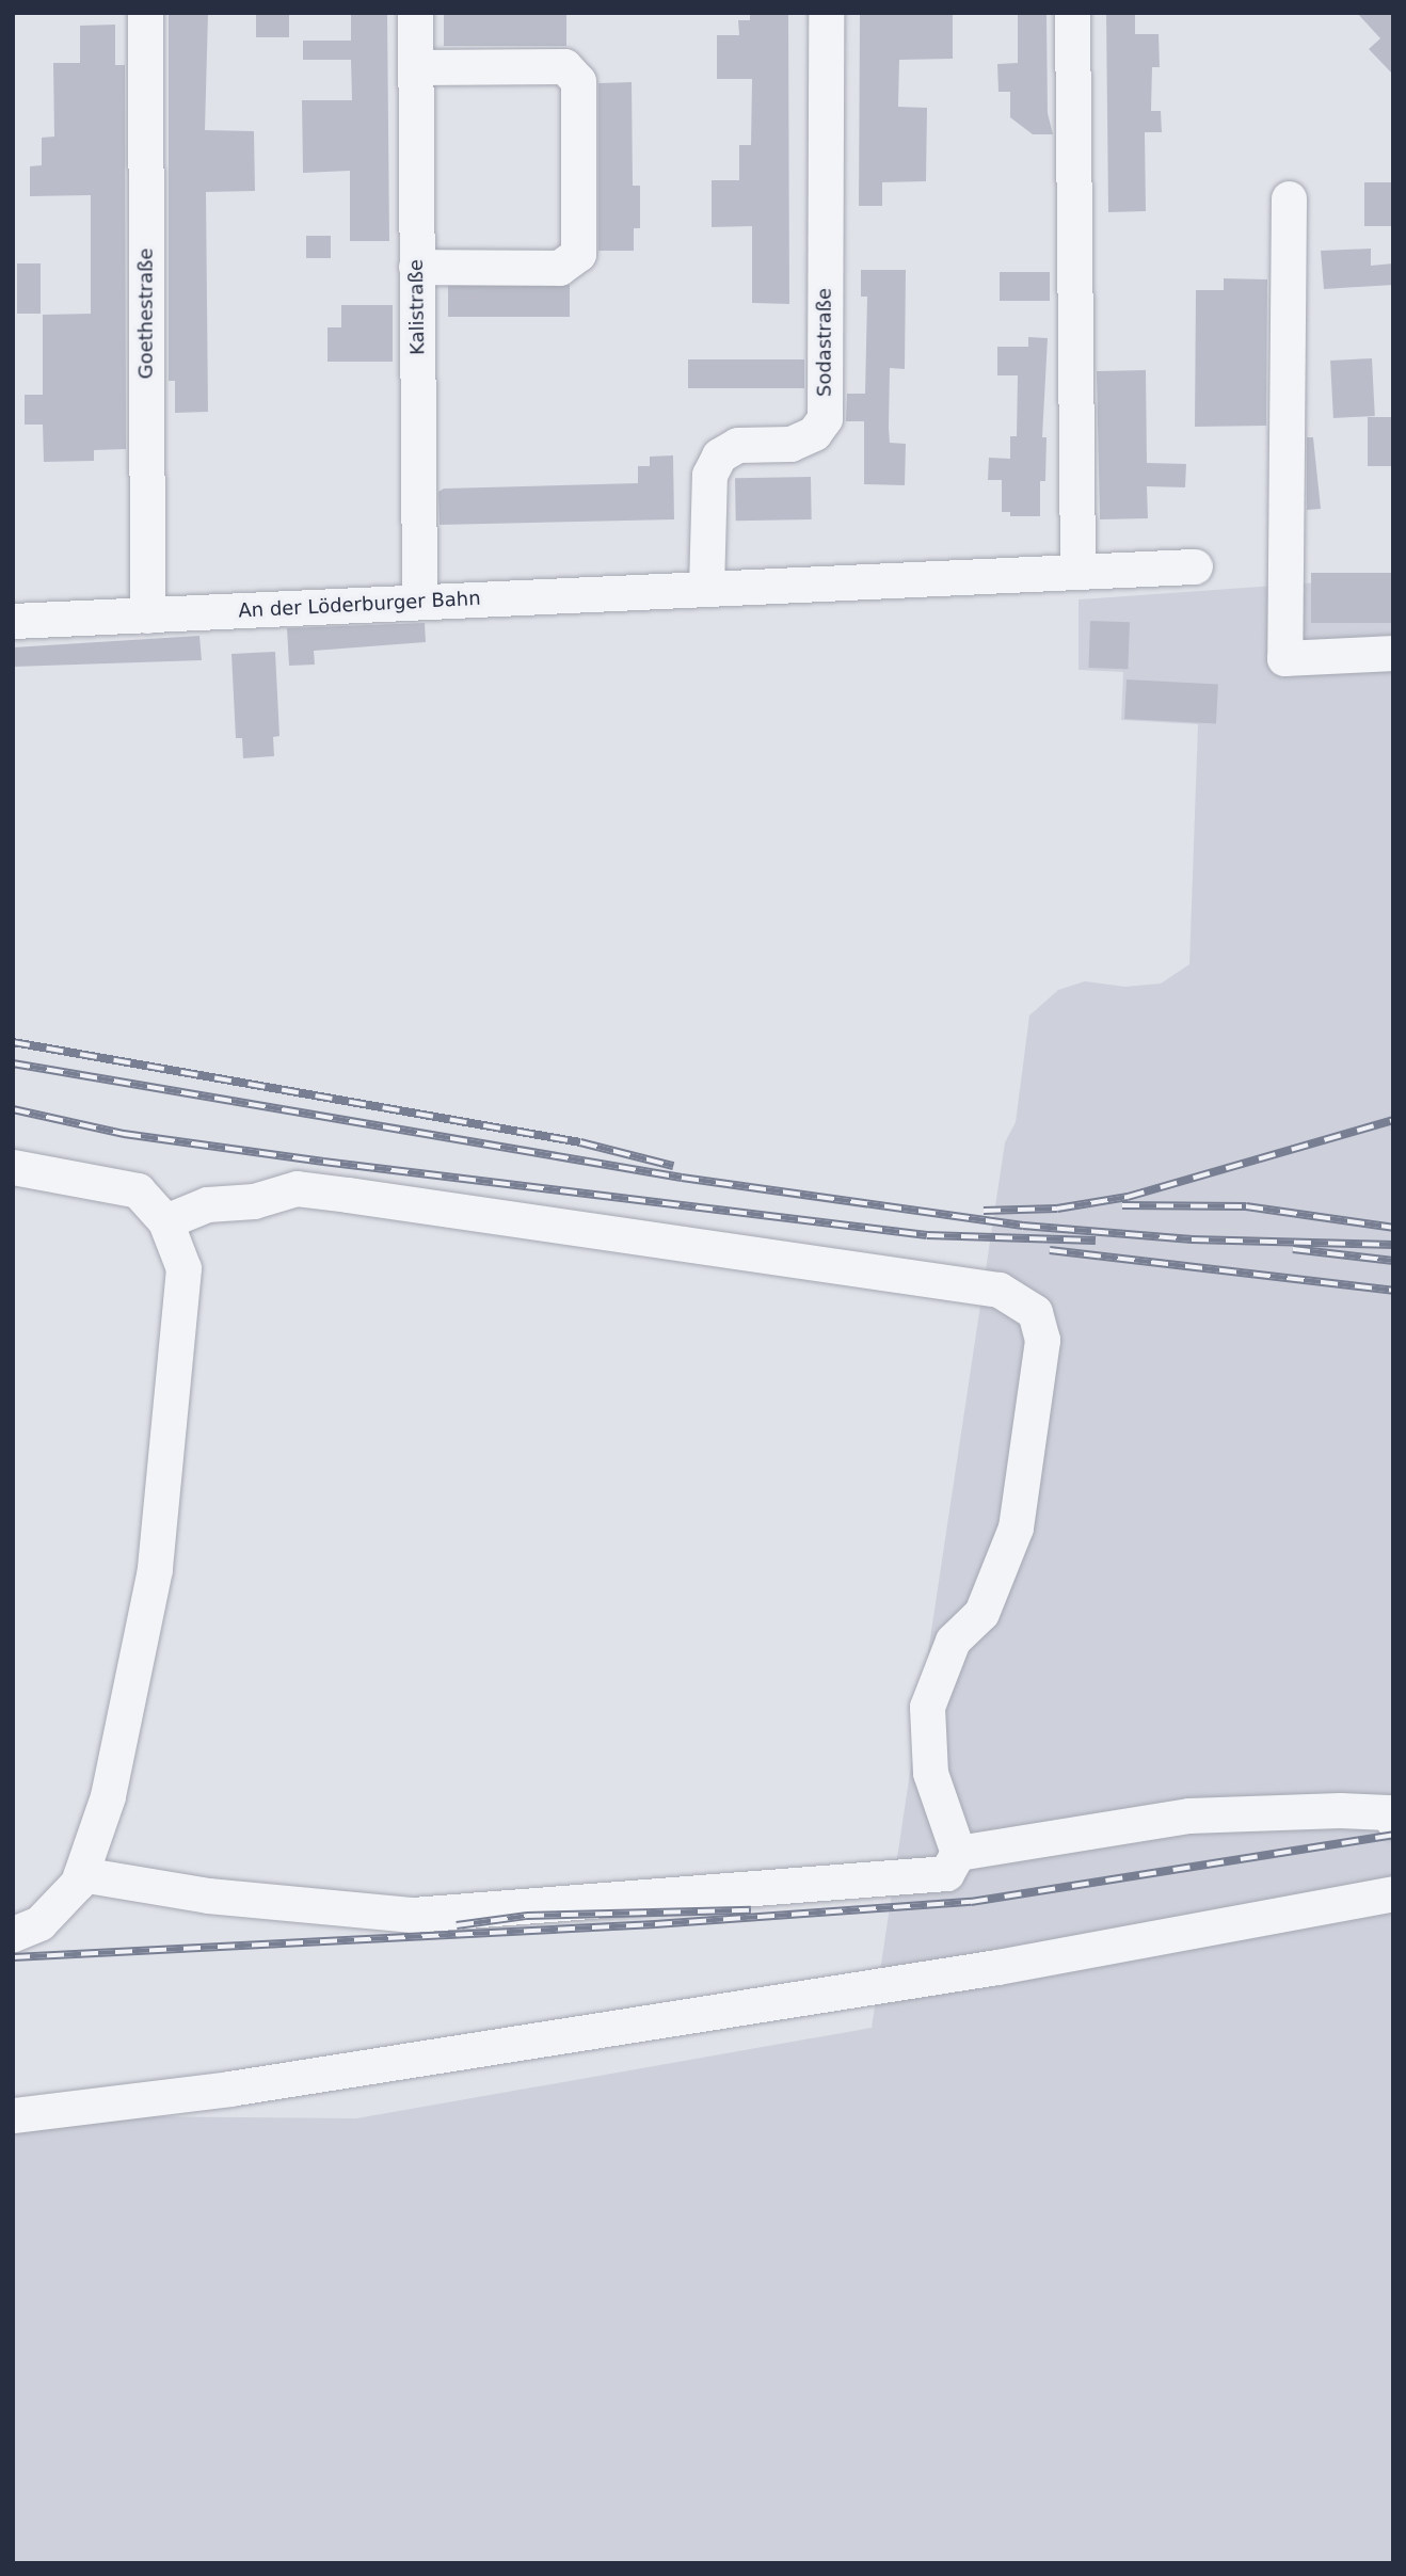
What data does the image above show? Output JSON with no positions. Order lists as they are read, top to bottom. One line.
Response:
{"streets":{"street":["Kalistraße","Goethestraße","Sodastraße","An der Löderburger Bahn"]},"crossings":[["Kalistraße","An der Löderburger Bahn"],["Goethestraße","An der Löderburger Bahn"],["Sodastraße","An der Löderburger Bahn"]]}
